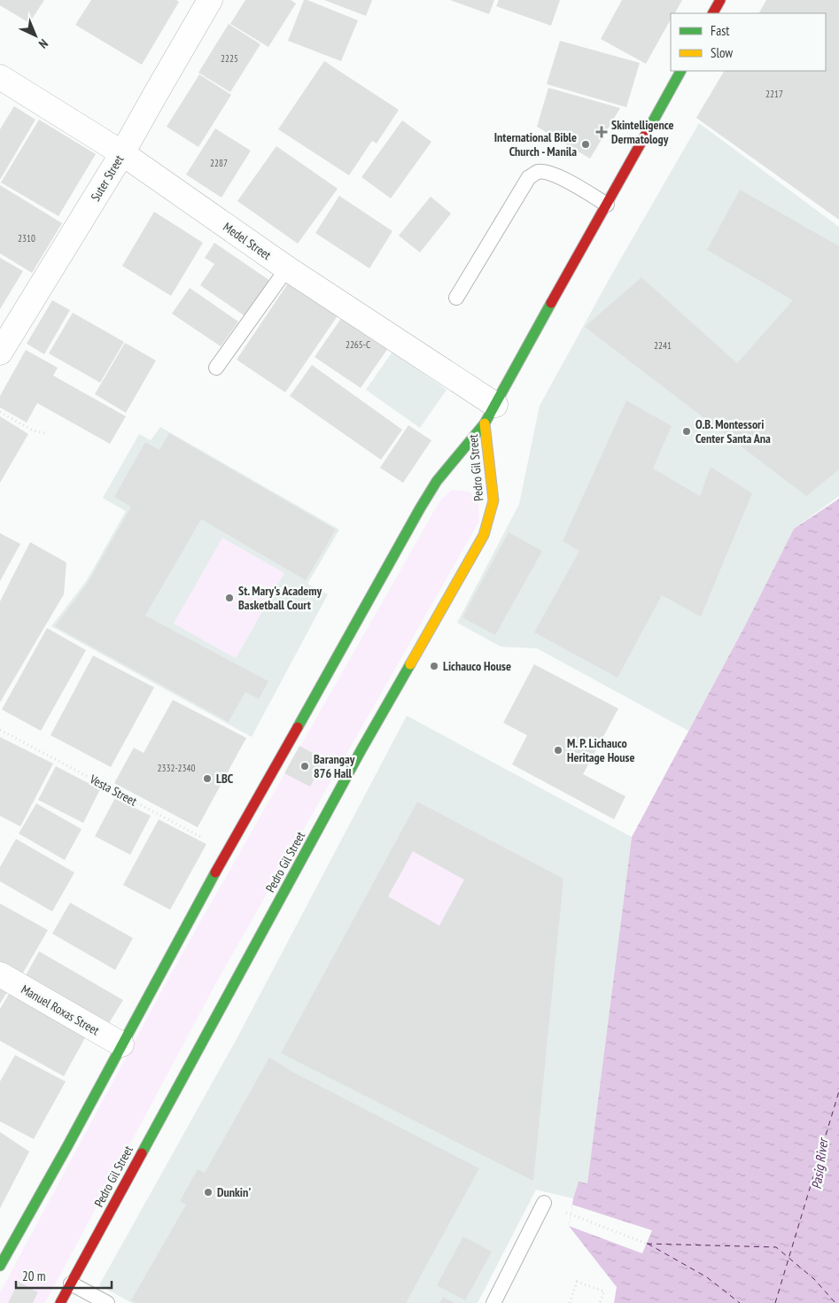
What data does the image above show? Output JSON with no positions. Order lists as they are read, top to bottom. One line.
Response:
{"streets":{"main road":["Pedro Gil Street"],"street":["Suter Street","Medel Street","Manuel Roxas Street"],"path":["Vesta Street"]},"crossings":[["Suter Street","Medel Street"],["Medel Street","Pedro Gil Street"],["Pedro Gil Street","Vesta Street"],["Pedro Gil Street","Manuel Roxas Street"]],"water":["Pasig River"],"places":{"health":["Skintelligence Dermatology"],"other":["International Bible Church - Manila","O.B. Montessori Center Santa Ana","St. Mary's Academy Basketball Court","Lichauco House","M. P. Lichauco Heritage House","Barangay 876 Hall","LBC","Dunkin'"]},"house_numbers":["2225","2217","2287","2310","2265-C","2241","2332-2340"],"legend":["Fast","Slow"],"scale_bar":"20 m","north":"bottom right"}
